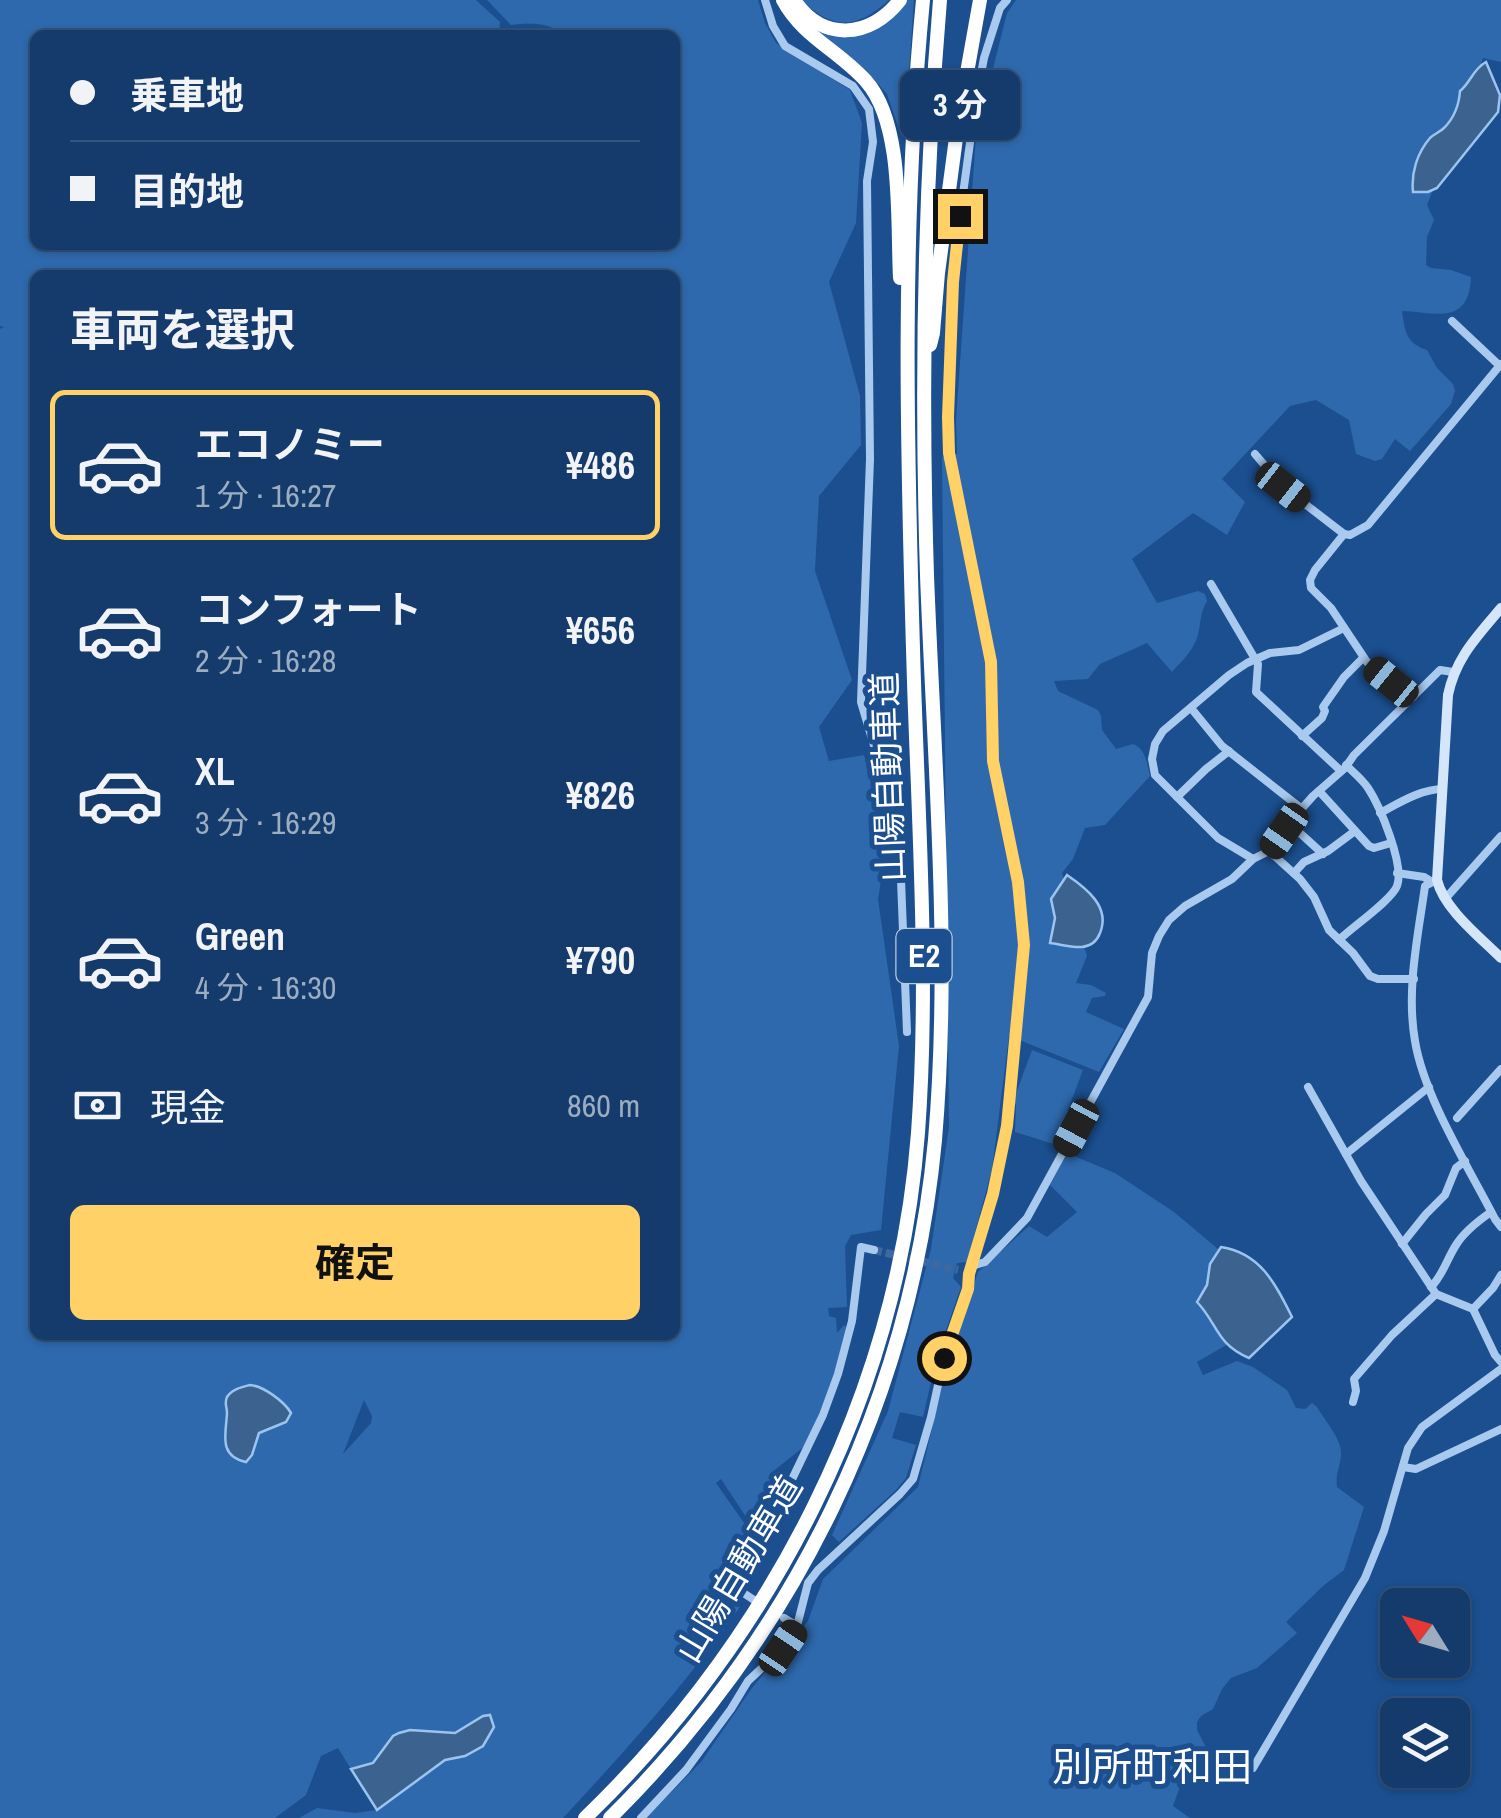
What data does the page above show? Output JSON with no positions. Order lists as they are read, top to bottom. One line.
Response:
{"streets":{"highway":["山陽自動車道","E2"]},"districts":["別所町和田"],"north":"top left","page":{"banner":["乗車地","目的地"],"bubble":"3 分","heading":"車両を選択","list":[{"name":"エコノミー","note":"1 分 · 16:27","value":"¥486"},{"name":"コンフォート","note":"2 分 · 16:28","value":"¥656"},{"name":"XL","note":"3 分 · 16:29","value":"¥826"},{"name":"Green","note":"4 分 · 16:30","value":"¥790"}],"pay":["現金","860 m"],"buttons":"確定"}}
